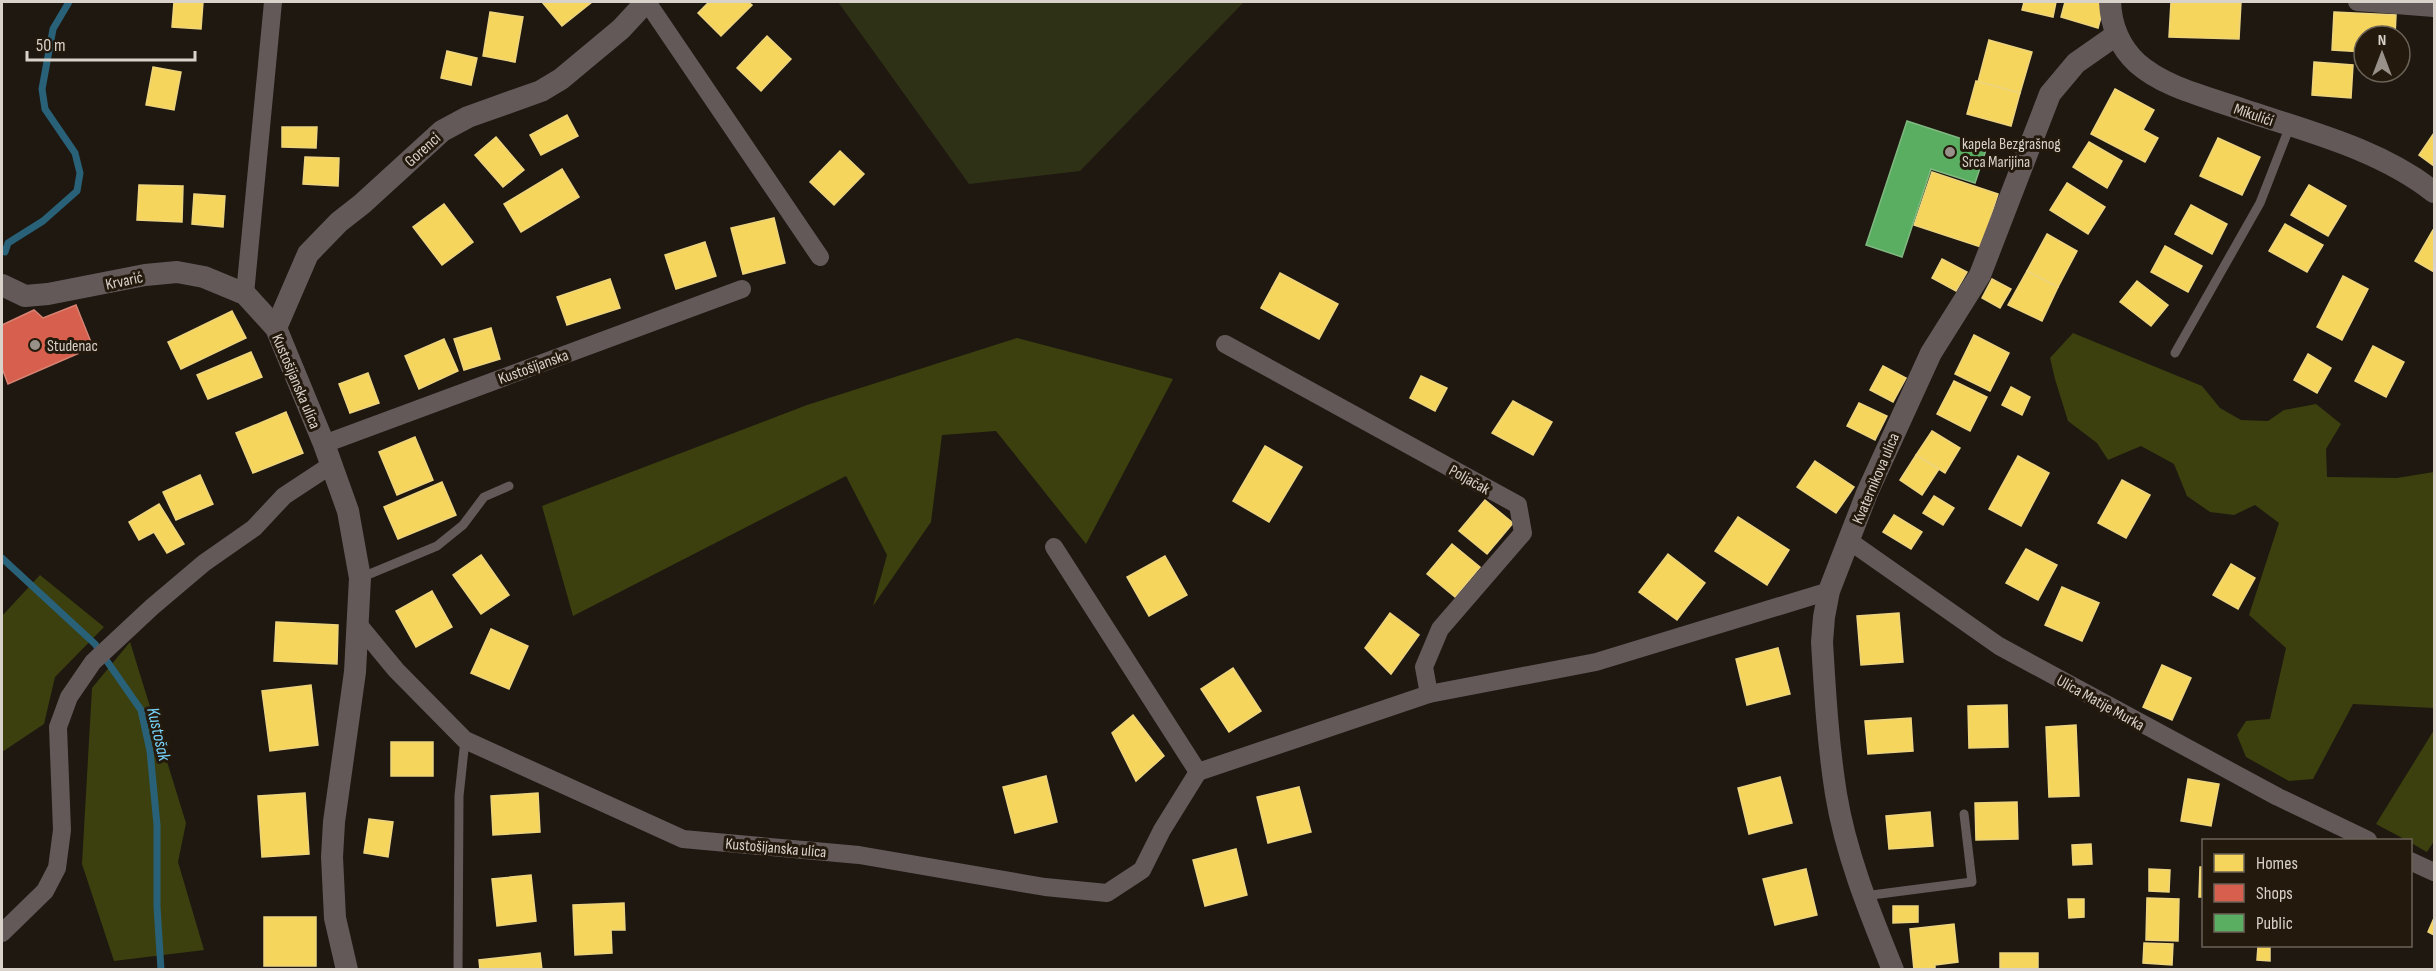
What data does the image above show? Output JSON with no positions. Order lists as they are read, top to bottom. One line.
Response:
{"streets":{"street":["Mikulići","Gorenci","Krvarić","Kustošijanska","Kustošijanska ulica","Kvaternikova ulica","Poljačak","Ulica Matije Murka"]},"crossings":[["Mikulići","Kvaternikova ulica"],["Gorenci","Kustošijanska ulica"],["Krvarić","Kustošijanska ulica"],["Kustošijanska","Kustošijanska ulica"],["Kvaternikova ulica","Ulica Matije Murka"]],"water":["Kustošak"],"places":["kapela Bezgrašnog Srca Marijina","Studenac"],"legend":["Homes","Shops","Public"],"scale_bar":"50 m","north":"top"}
